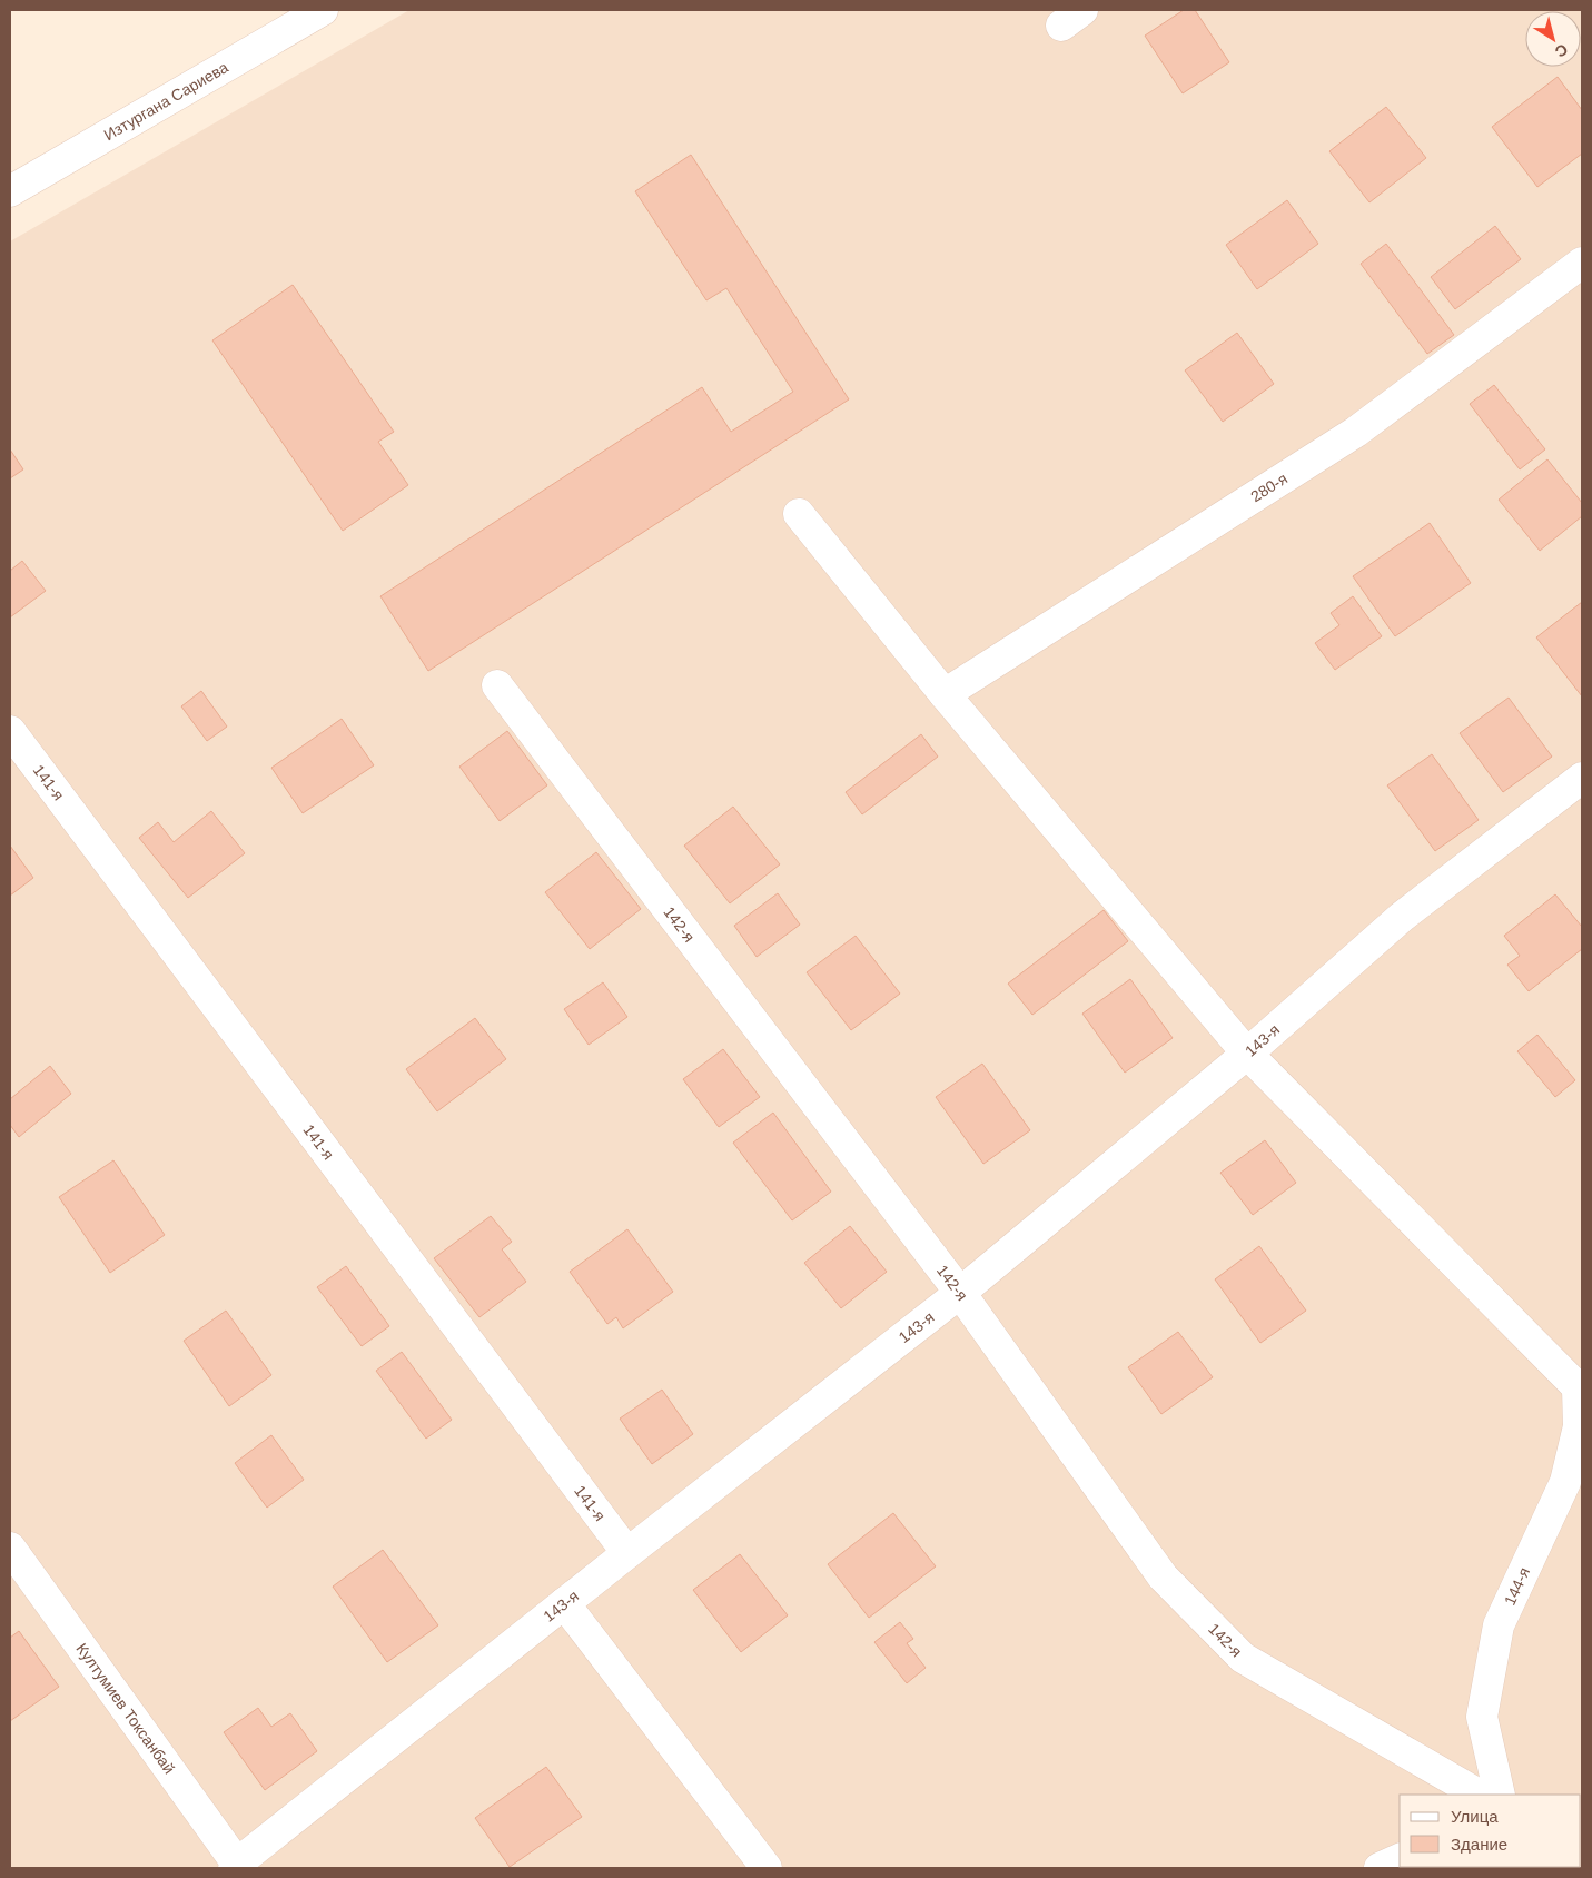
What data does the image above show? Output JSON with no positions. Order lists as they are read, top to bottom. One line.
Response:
{"streets":{"street":["Изтургана Сариева","280-я","141-я","142-я","143-я","144-я","Култумиев Токсанбай"]},"crossings":[["141-я","143-я"],["142-я","143-я"],["143-я","Култумиев Токсанбай"]],"legend":["Улица","Здание"],"north":"bottom right"}
